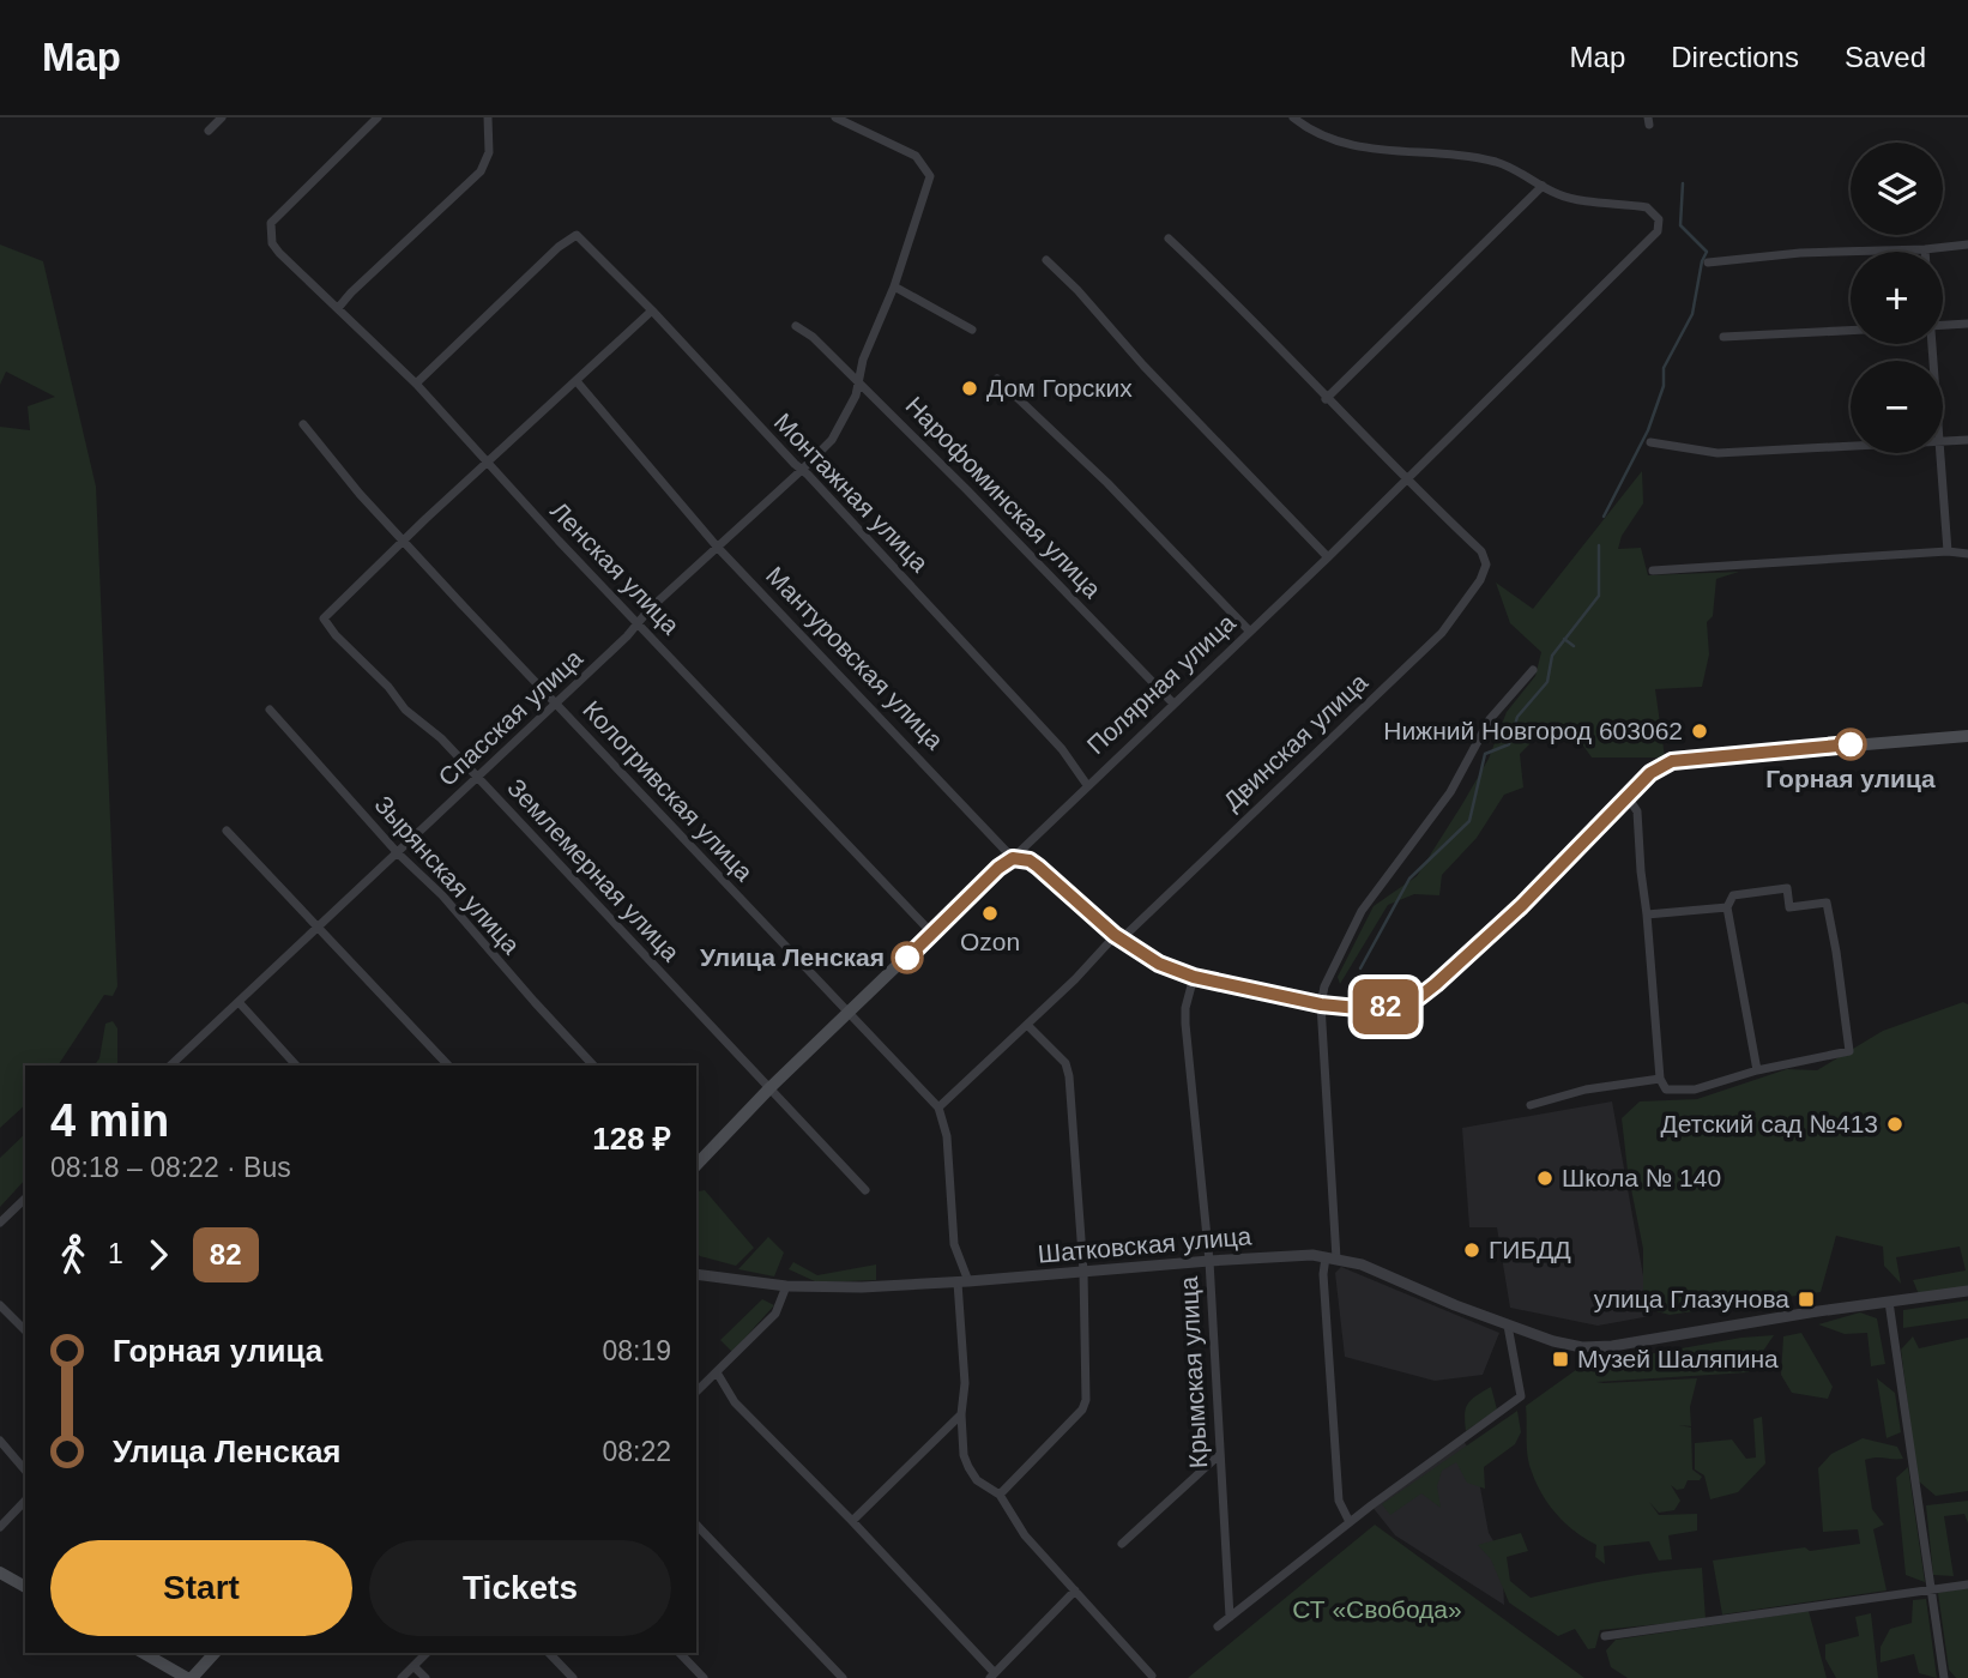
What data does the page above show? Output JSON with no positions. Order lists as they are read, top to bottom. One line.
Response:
{"streets":{"main road":["Мантуровская улица","Полярная улица"],"street":["Монтажная улица","Нарофоминская улица","Ленская улица","Спасская улица","Двинская улица","Кологривская улица","Землемерная улица","Зырянская улица","Шатковская улица","Крымская улица"]},"crossings":[["Монтажная улица","Ленская улица"],["Монтажная улица","Полярная улица"],["Монтажная улица","Спасская улица"],["Нарофоминская улица","Полярная улица"],["Нарофоминская улица","Спасская улица"],["Ленская улица","Полярная улица"],["Ленская улица","Спасская улица"],["Мантуровская улица","Полярная улица"],["Мантуровская улица","Спасская улица"],["Мантуровская улица","Двинская улица"],["Полярная улица","Двинская улица"],["Полярная улица","Кологривская улица"],["Полярная улица","Землемерная улица"],["Спасская улица","Кологривская улица"],["Спасская улица","Землемерная улица"],["Спасская улица","Зырянская улица"],["Двинская улица","Кологривская улица"],["Кологривская улица","Землемерная улица"],["Шатковская улица","Крымская улица"]],"parks":["СТ «Свобода»"],"places":{"other":["Дом Горских","Нижний Новгород 603062","Горная улица","Ozon","Улица Ленская","Детский сад №413","Школа № 140","ГИБДД"],"transit":["улица Глазунова","Музей Шаляпина"]},"lines":["bus line 82"],"page":{"header":"Map","nav":["Map","Directions","Saved"],"on_map":"82","map_buttons":["+","−"],"heading":["4 min","08:18 – 08:22 · Bus","128 ₽"],"legs":["1","82"],"list":[{"name":"Горная улица","value":"08:19"},{"name":"Улица Ленская","value":"08:22"}],"buttons":["Start","Tickets"]}}
